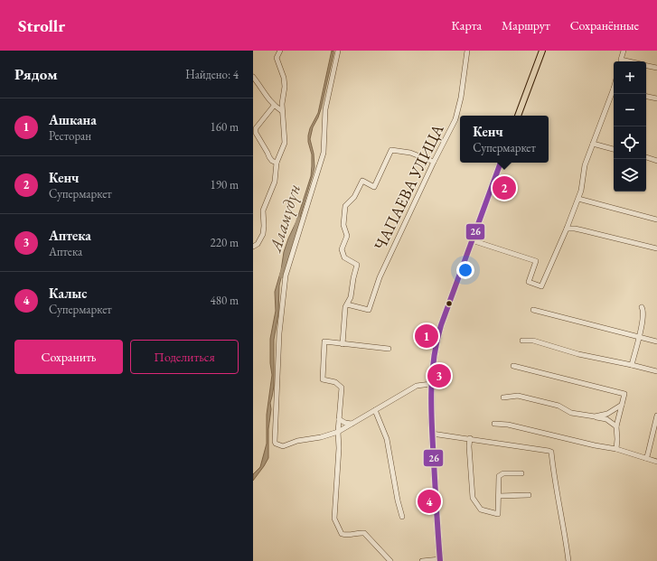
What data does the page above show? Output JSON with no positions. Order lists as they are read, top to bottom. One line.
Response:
{"streets":{"street":["ЧАПАЕВА УЛИЦА"]},"water":["Аламүдүн"],"lines":["transit line 26"],"page":{"header":"Strollr","nav":["Карта","Маршрут","Сохранённые"],"heading":["Рядом","Найдено: 4"],"map_buttons":["+","−"],"list":[{"mark":"1","name":"Ашкана","note":"Ресторан","value":"160 m"},{"mark":"2","name":"Кенч","note":"Супермаркет","value":"190 m"},{"mark":"3","name":"Аптека","note":"Аптека","value":"220 m"},{"mark":"4","name":"Калыс","note":"Супермаркет","value":"480 m"}],"popup":["Кенч","Супермаркет"],"pins":["2","1","3","4"],"buttons":["Сохранить","Поделиться"]}}
